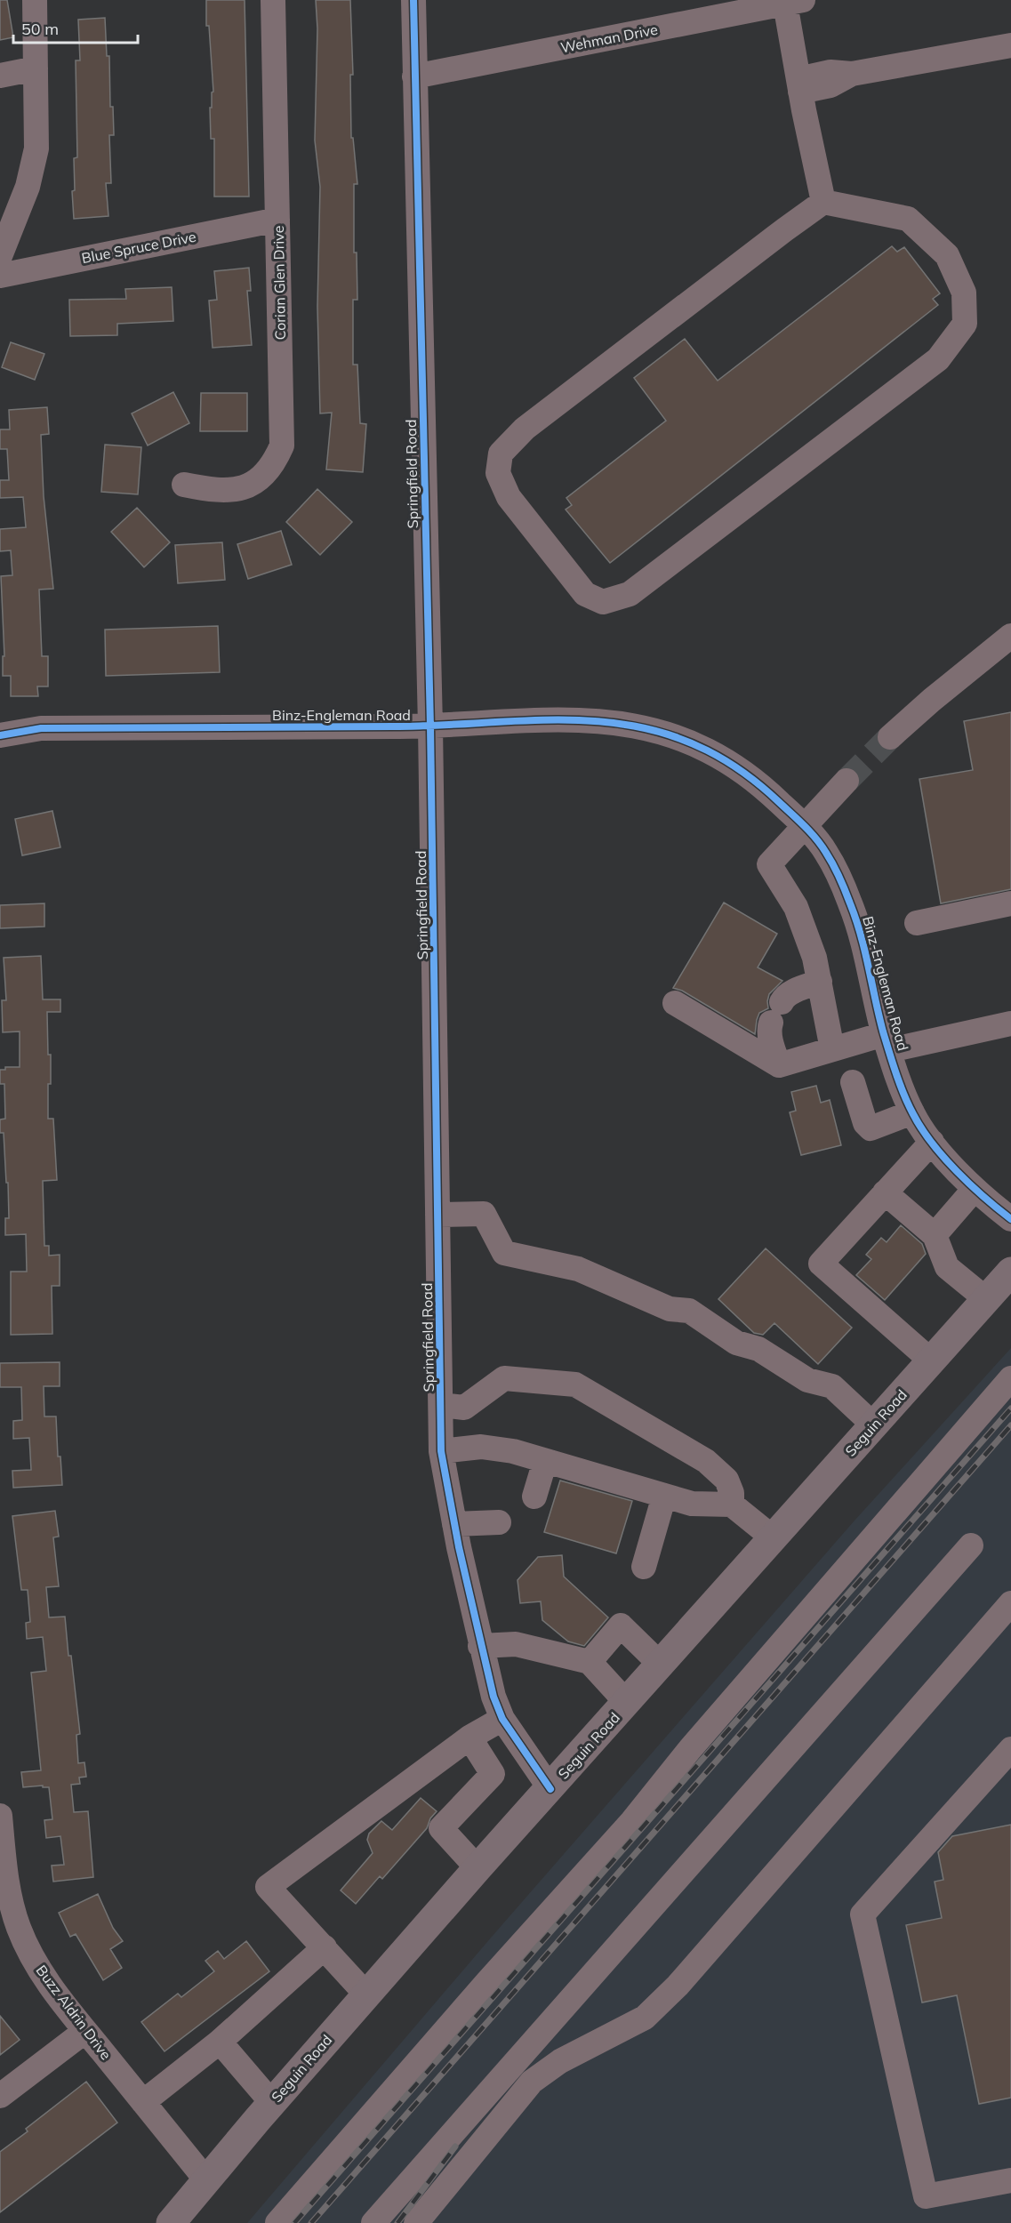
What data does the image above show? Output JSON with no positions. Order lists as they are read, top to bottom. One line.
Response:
{"streets":{"main road":["Seguin Road"],"street":["Wehman Drive","Blue Spruce Drive","Corian Glen Drive","Springfield Road","Binz-Engleman Road","Buzz Aldrin Drive"]},"crossings":[["Wehman Drive","Springfield Road"],["Blue Spruce Drive","Corian Glen Drive"],["Springfield Road","Binz-Engleman Road"],["Springfield Road","Seguin Road"],["Seguin Road","Buzz Aldrin Drive"]],"scale_bar":"50 m"}
